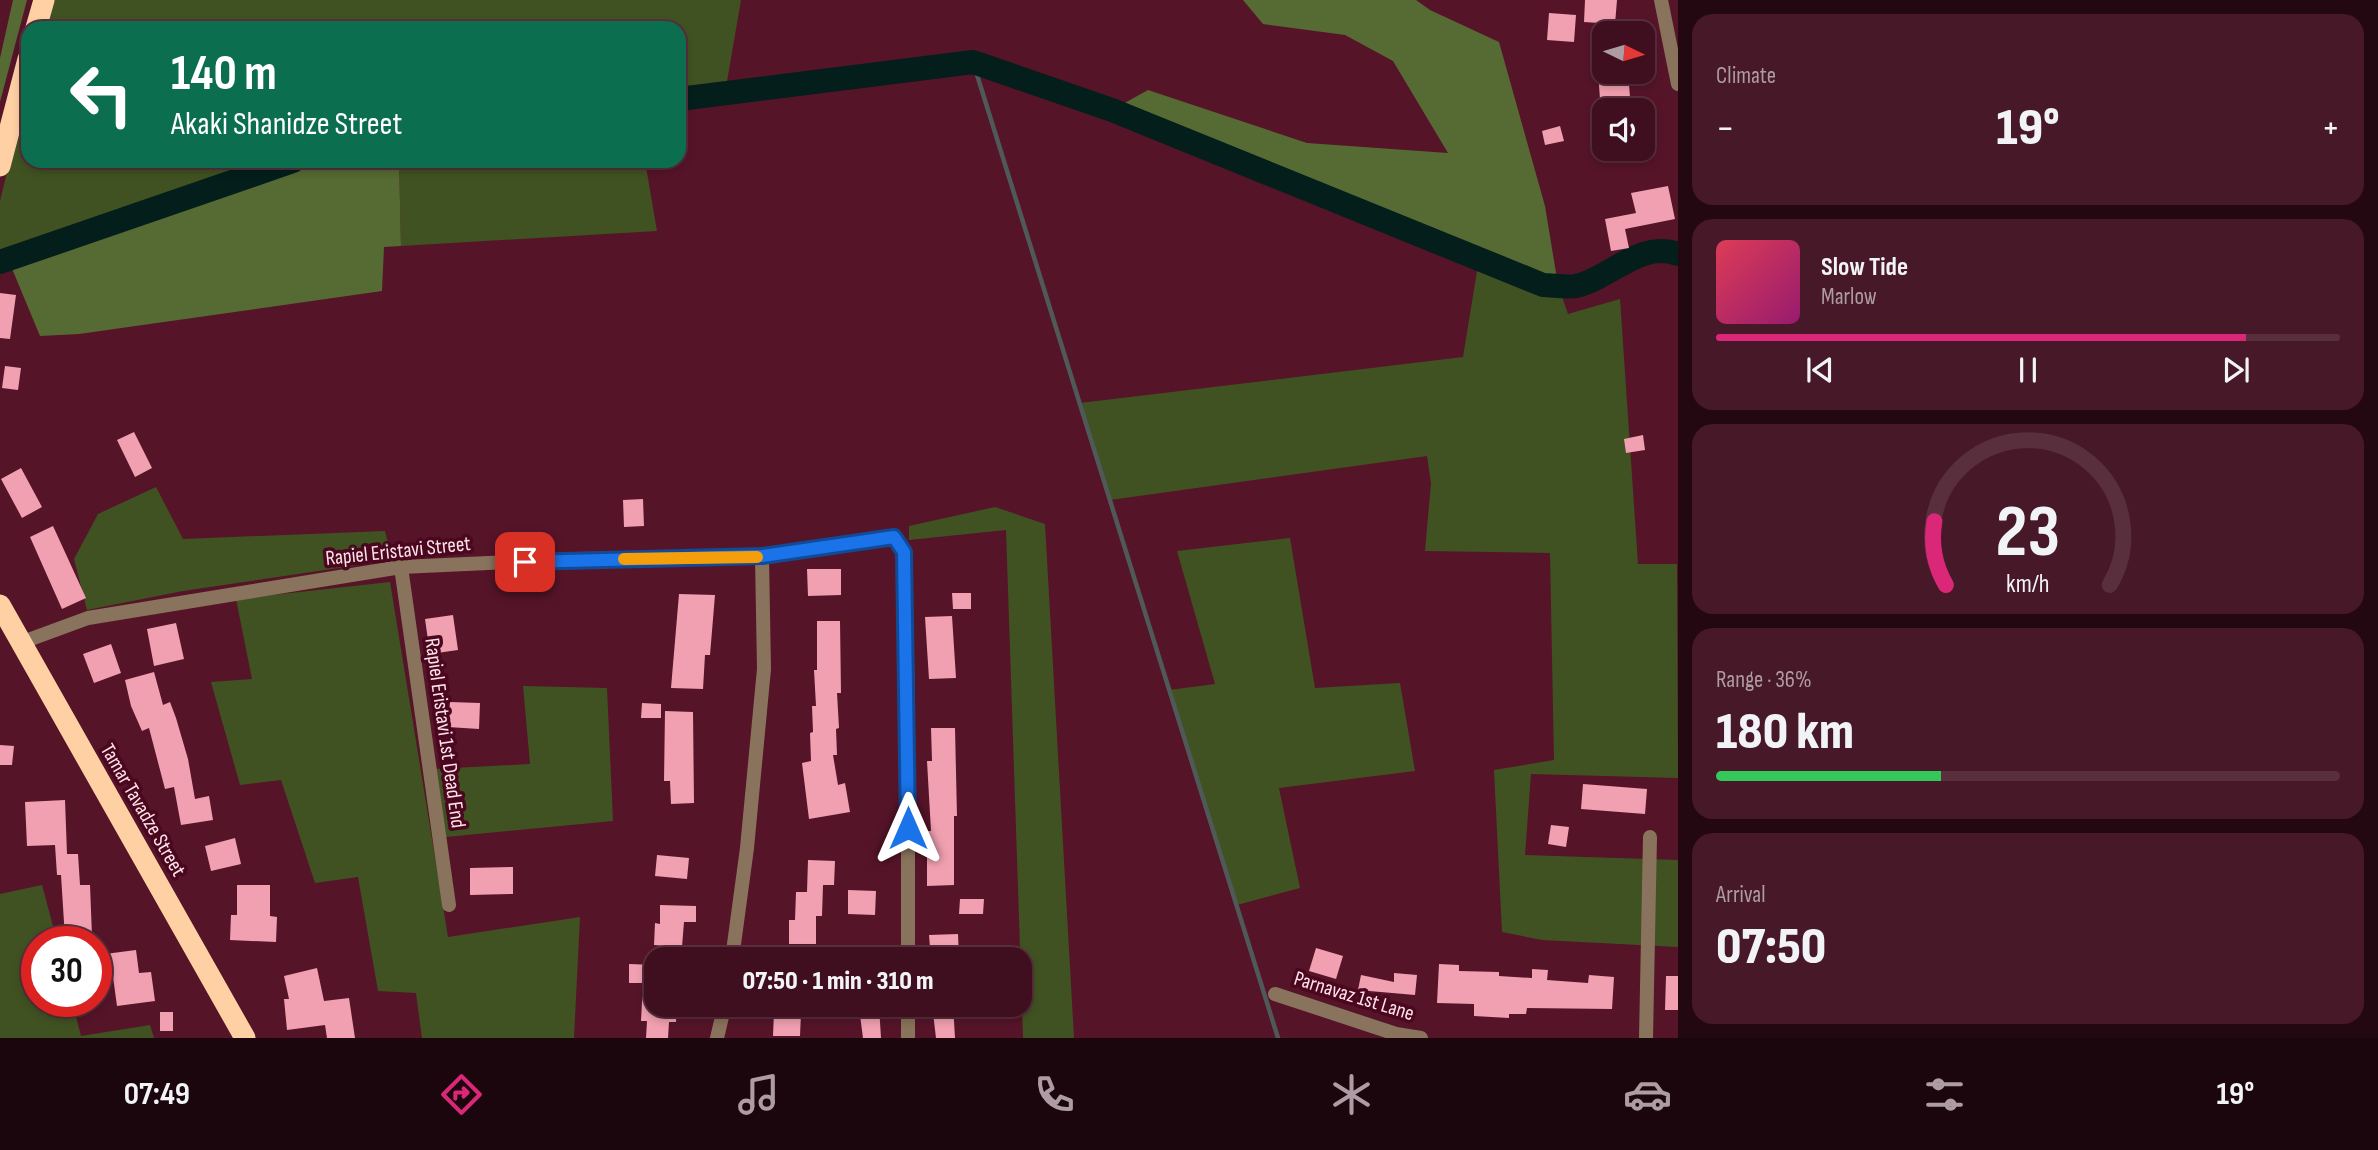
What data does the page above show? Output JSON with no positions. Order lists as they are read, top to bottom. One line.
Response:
{"streets":{"highway":["Tamar Tavadze Street"],"street":["Rapiel Eristavi Street","Rapiel Eristavi 1st Dead End","Parnavaz 1st Lane"]},"crossings":[["Rapiel Eristavi Street","Rapiel Eristavi 1st Dead End"],["Rapiel Eristavi Street","Tamar Tavadze Street"]],"north":"right","page":{"tile":["Climate",["Range · 36%","180 km"],["Arrival","07:50"]],"turn":["140 m","Akaki Shanidze Street"],"heat":["−","19°","+"],"song":["Slow Tide","Marlow"],"limit":"30","trip":"07:50 · 1 min · 310 m","tabs":["07:49","19°"],"gauge":["23","km/h"]}}
